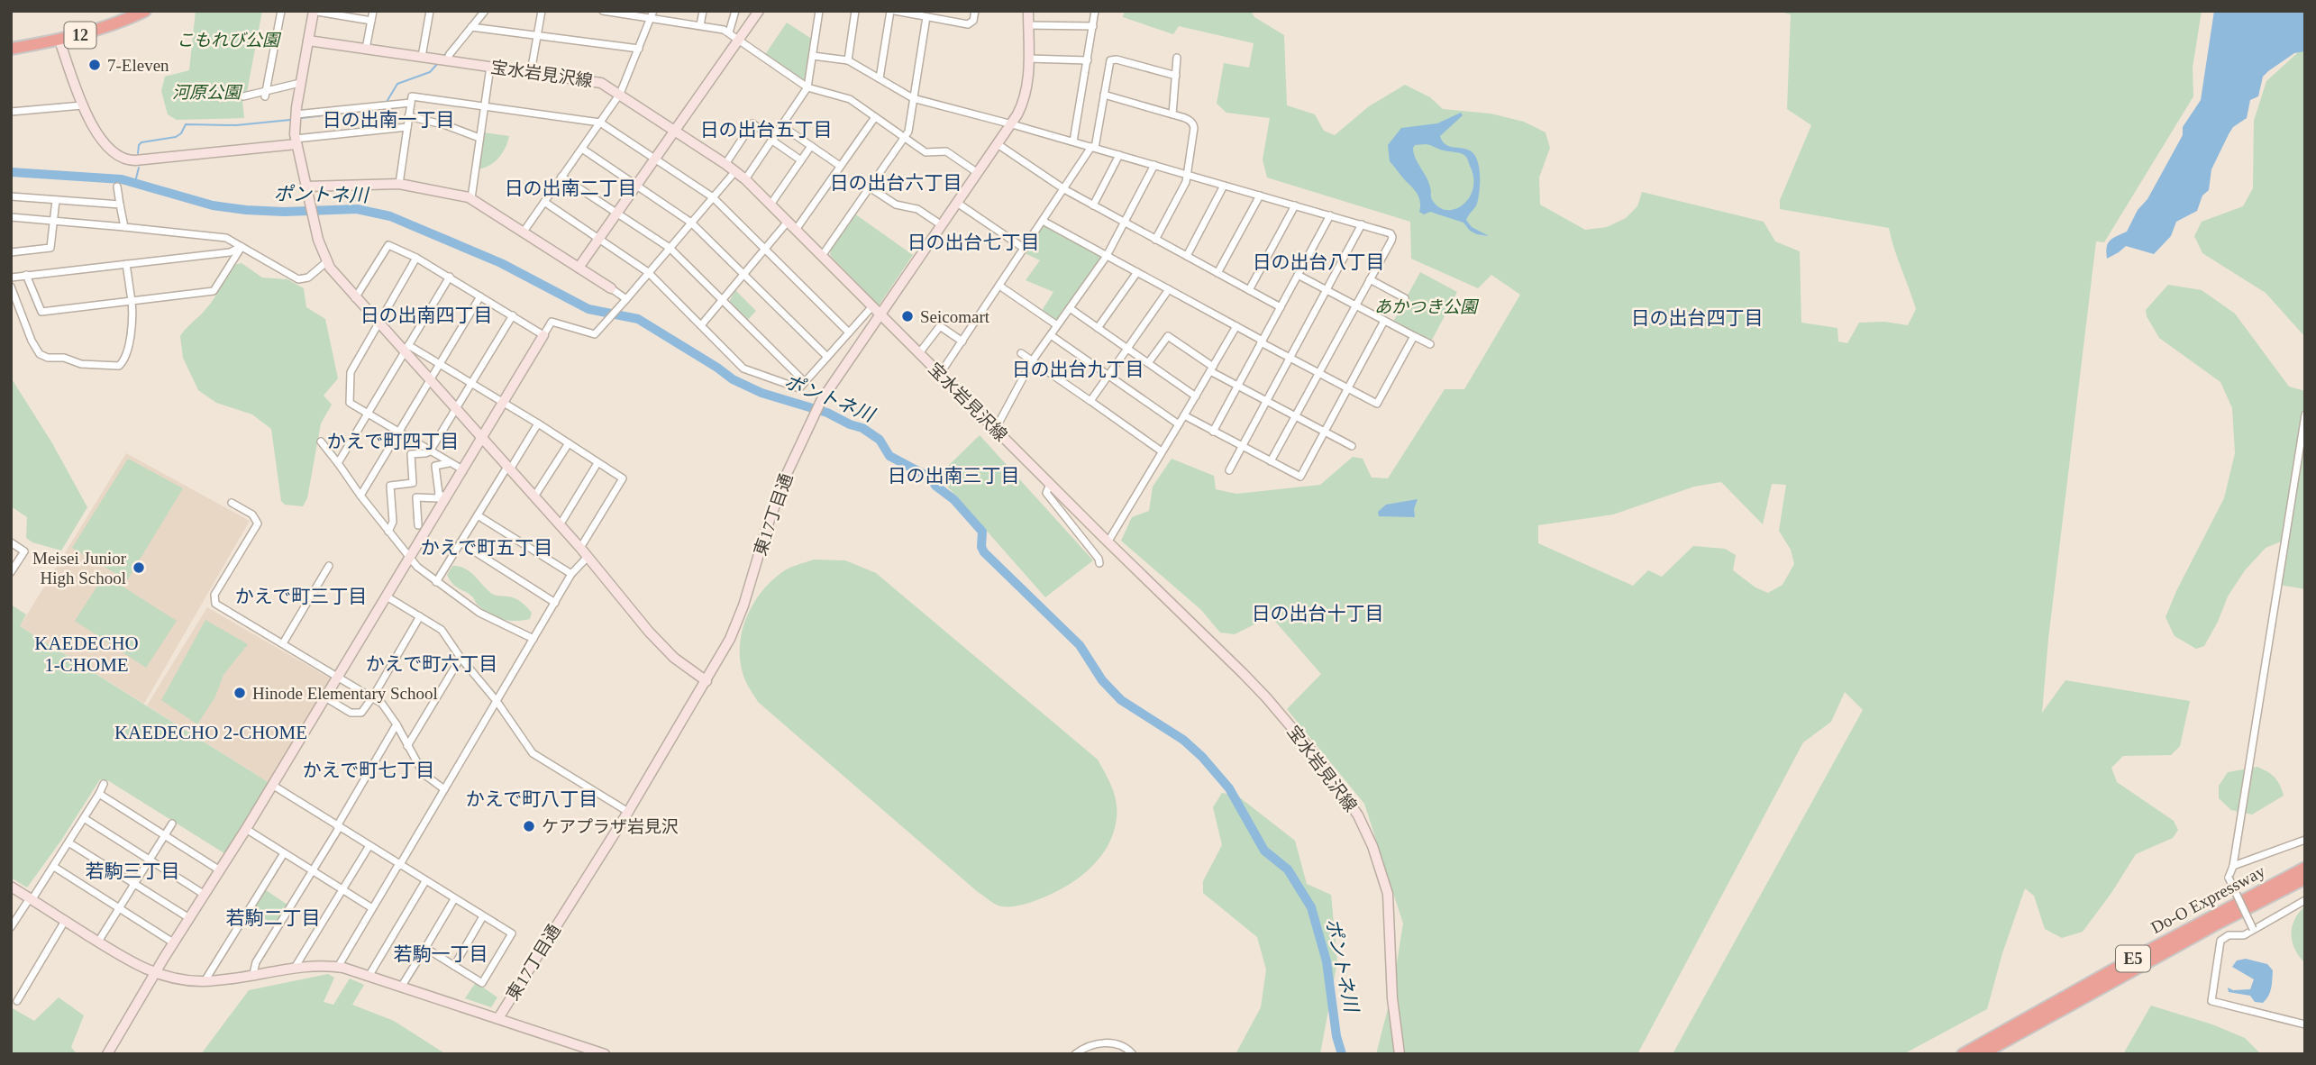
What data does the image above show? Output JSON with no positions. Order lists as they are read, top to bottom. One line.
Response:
{"streets":{"highway":["12","Do-O Expressway","E5"],"street":["宝水岩見沢線","東17丁目通"]},"crossings":[["宝水岩見沢線","東17丁目通"]],"districts":["日の出南一丁目","日の出台五丁目","日の出台六丁目","日の出南二丁目","日の出台七丁目","日の出台八丁目","日の出南四丁目","日の出台四丁目","日の出台九丁目","かえで町四丁目","日の出南三丁目","かえで町五丁目","かえで町三丁目","日の出台十丁目","KAEDECHO 1-CHOME","かえで町六丁目","KAEDECHO 2-CHOME","かえで町七丁目","かえで町八丁目","若駒三丁目","若駒二丁目","若駒一丁目"],"water":["ポントネ川"],"parks":["こもれび公園","河原公園","あかつき公園"],"places":["7-Eleven","Seicomart","Meisei Junior High School","Hinode Elementary School","ケアプラザ岩見沢"]}
